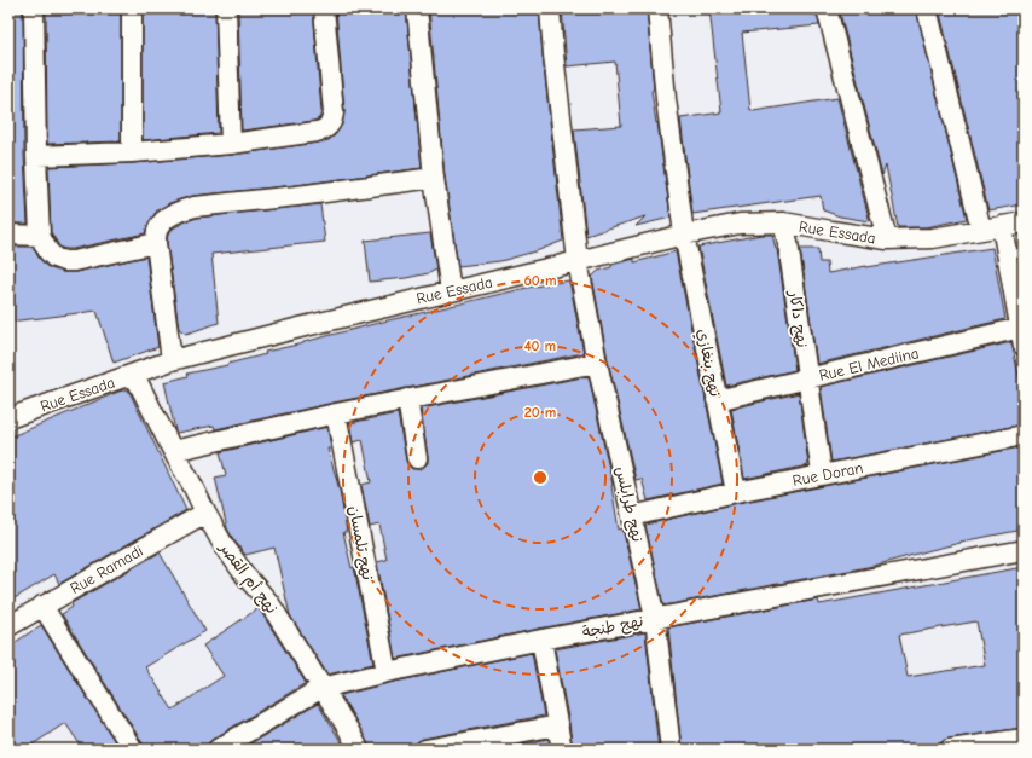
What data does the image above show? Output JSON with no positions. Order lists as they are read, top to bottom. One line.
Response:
{"streets":{"street":["Rue Essada","نهج داكار","نهج بنغازي","Rue El Mediina","Rue Doran","نهج طرابلس","نهج تلمسان","Rue Ramadi","نهج أم القصر","نهج طنجة"]},"crossings":[["Rue Essada","نهج داكار"],["Rue Essada","نهج بنغازي"],["Rue Essada","نهج طرابلس"],["Rue Essada","نهج أم القصر"],["نهج داكار","Rue El Mediina"],["نهج داكار","Rue Doran"],["نهج بنغازي","Rue El Mediina"],["نهج بنغازي","Rue Doran"],["Rue Doran","نهج طرابلس"],["نهج طرابلس","نهج طنجة"],["نهج تلمسان","نهج طنجة"],["Rue Ramadi","نهج أم القصر"],["نهج أم القصر","نهج طنجة"]],"rings":["60 m","40 m","20 m"]}
